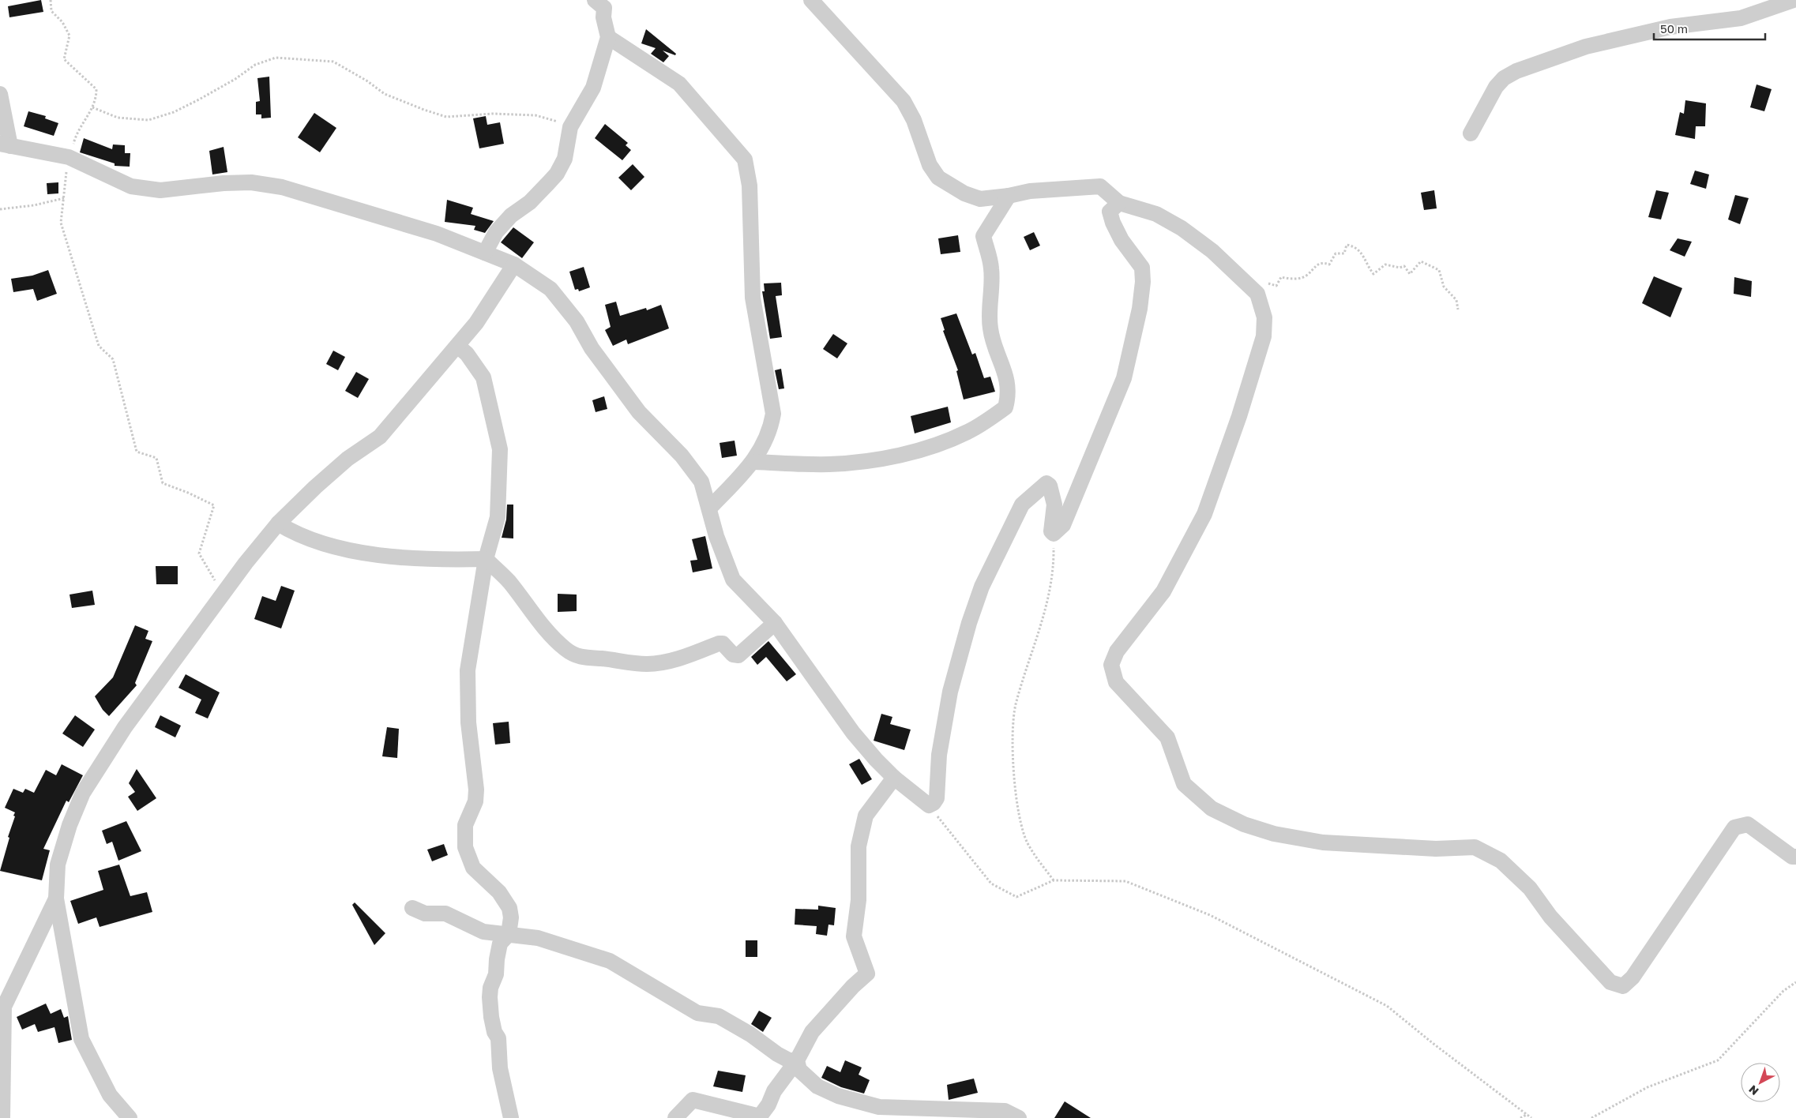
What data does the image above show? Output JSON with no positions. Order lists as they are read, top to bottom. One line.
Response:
{"scale_bar":"50 m","north":"bottom left"}
